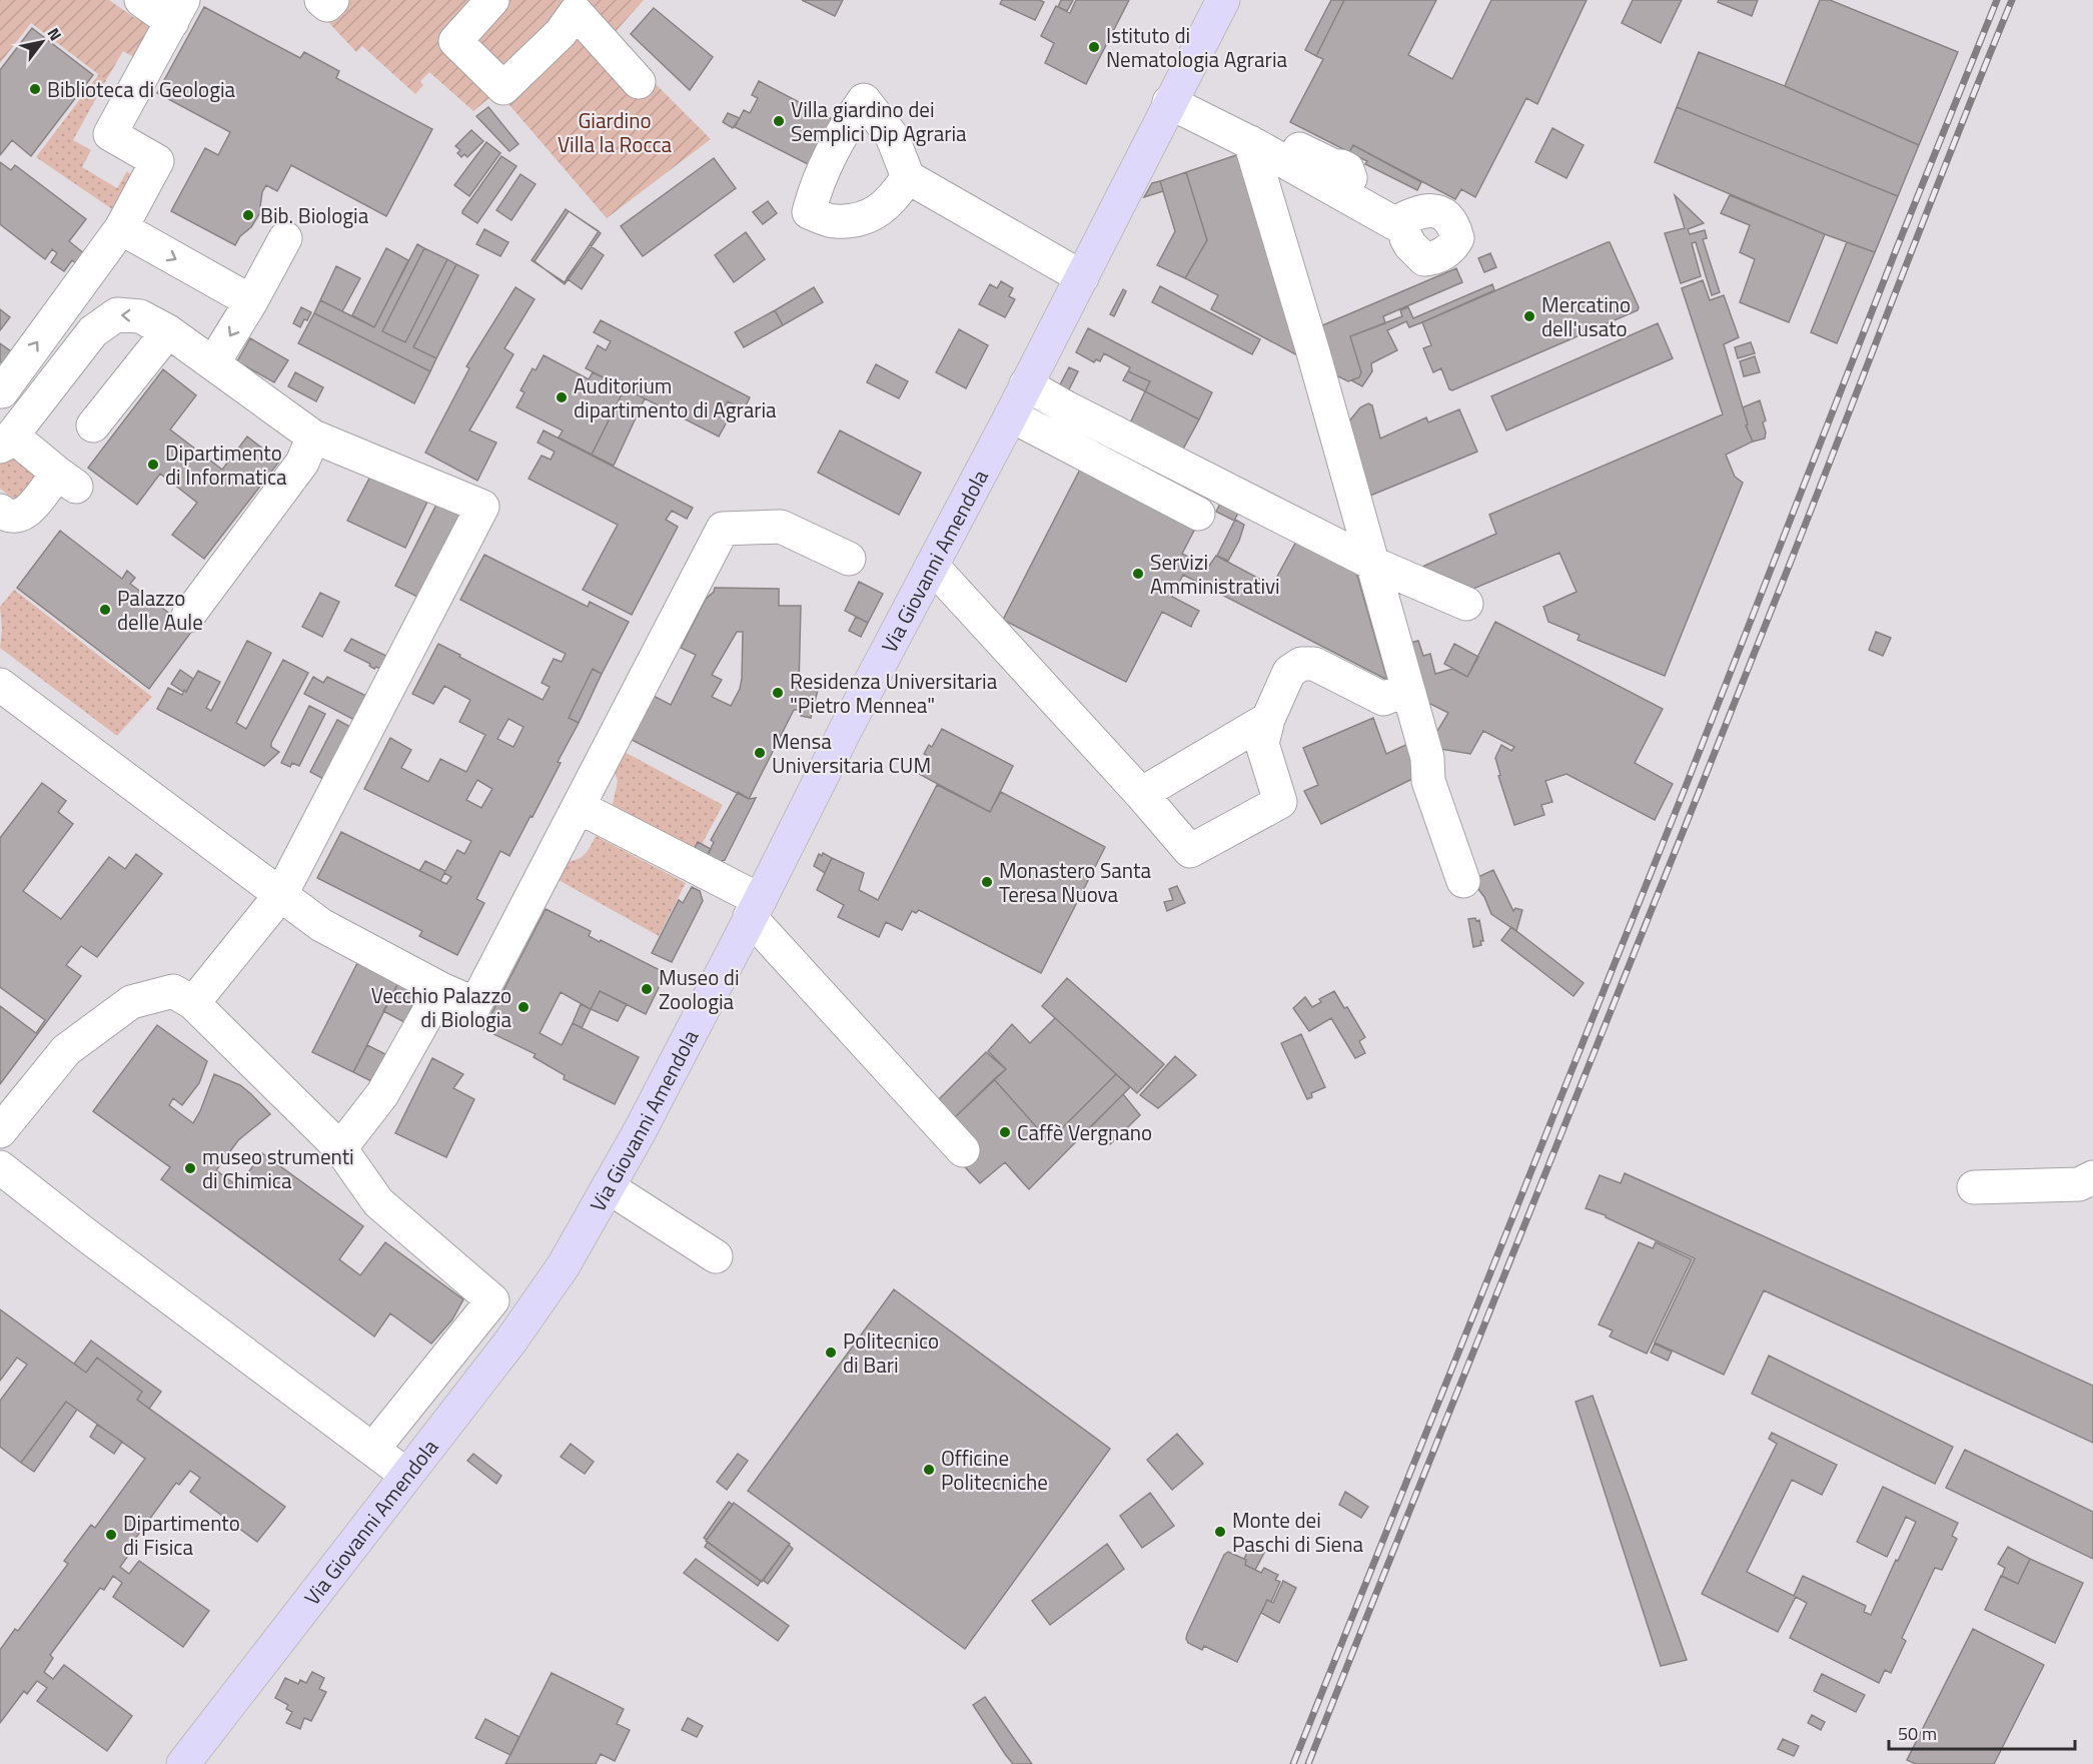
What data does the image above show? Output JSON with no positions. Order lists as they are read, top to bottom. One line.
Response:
{"streets":{"main road":["Via Giovanni Amendola"]},"parks":["Giardino Villa la Rocca"],"places":["Istituto di Nematologia Agraria","Biblioteca di Geologia","Villa giardino dei Semplici Dip Agraria","Bib. Biologia","Mercatino dell'usato","Auditorium dipartimento di Agraria","Dipartimento di Informatica","Servizi Amministrativi","Palazzo delle Aule","Residenza Universitaria \"Pietro Mennea\"","Mensa Universitaria CUM","Monastero Santa Teresa Nuova","Museo di Zoologia","Vecchio Palazzo di Biologia","Caffè Vergnano","museo strumenti di Chimica","Politecnico di Bari","Officine Politecniche","Monte dei Paschi di Siena","Dipartimento di Fisica"],"scale_bar":"50 m","north":"top right"}
